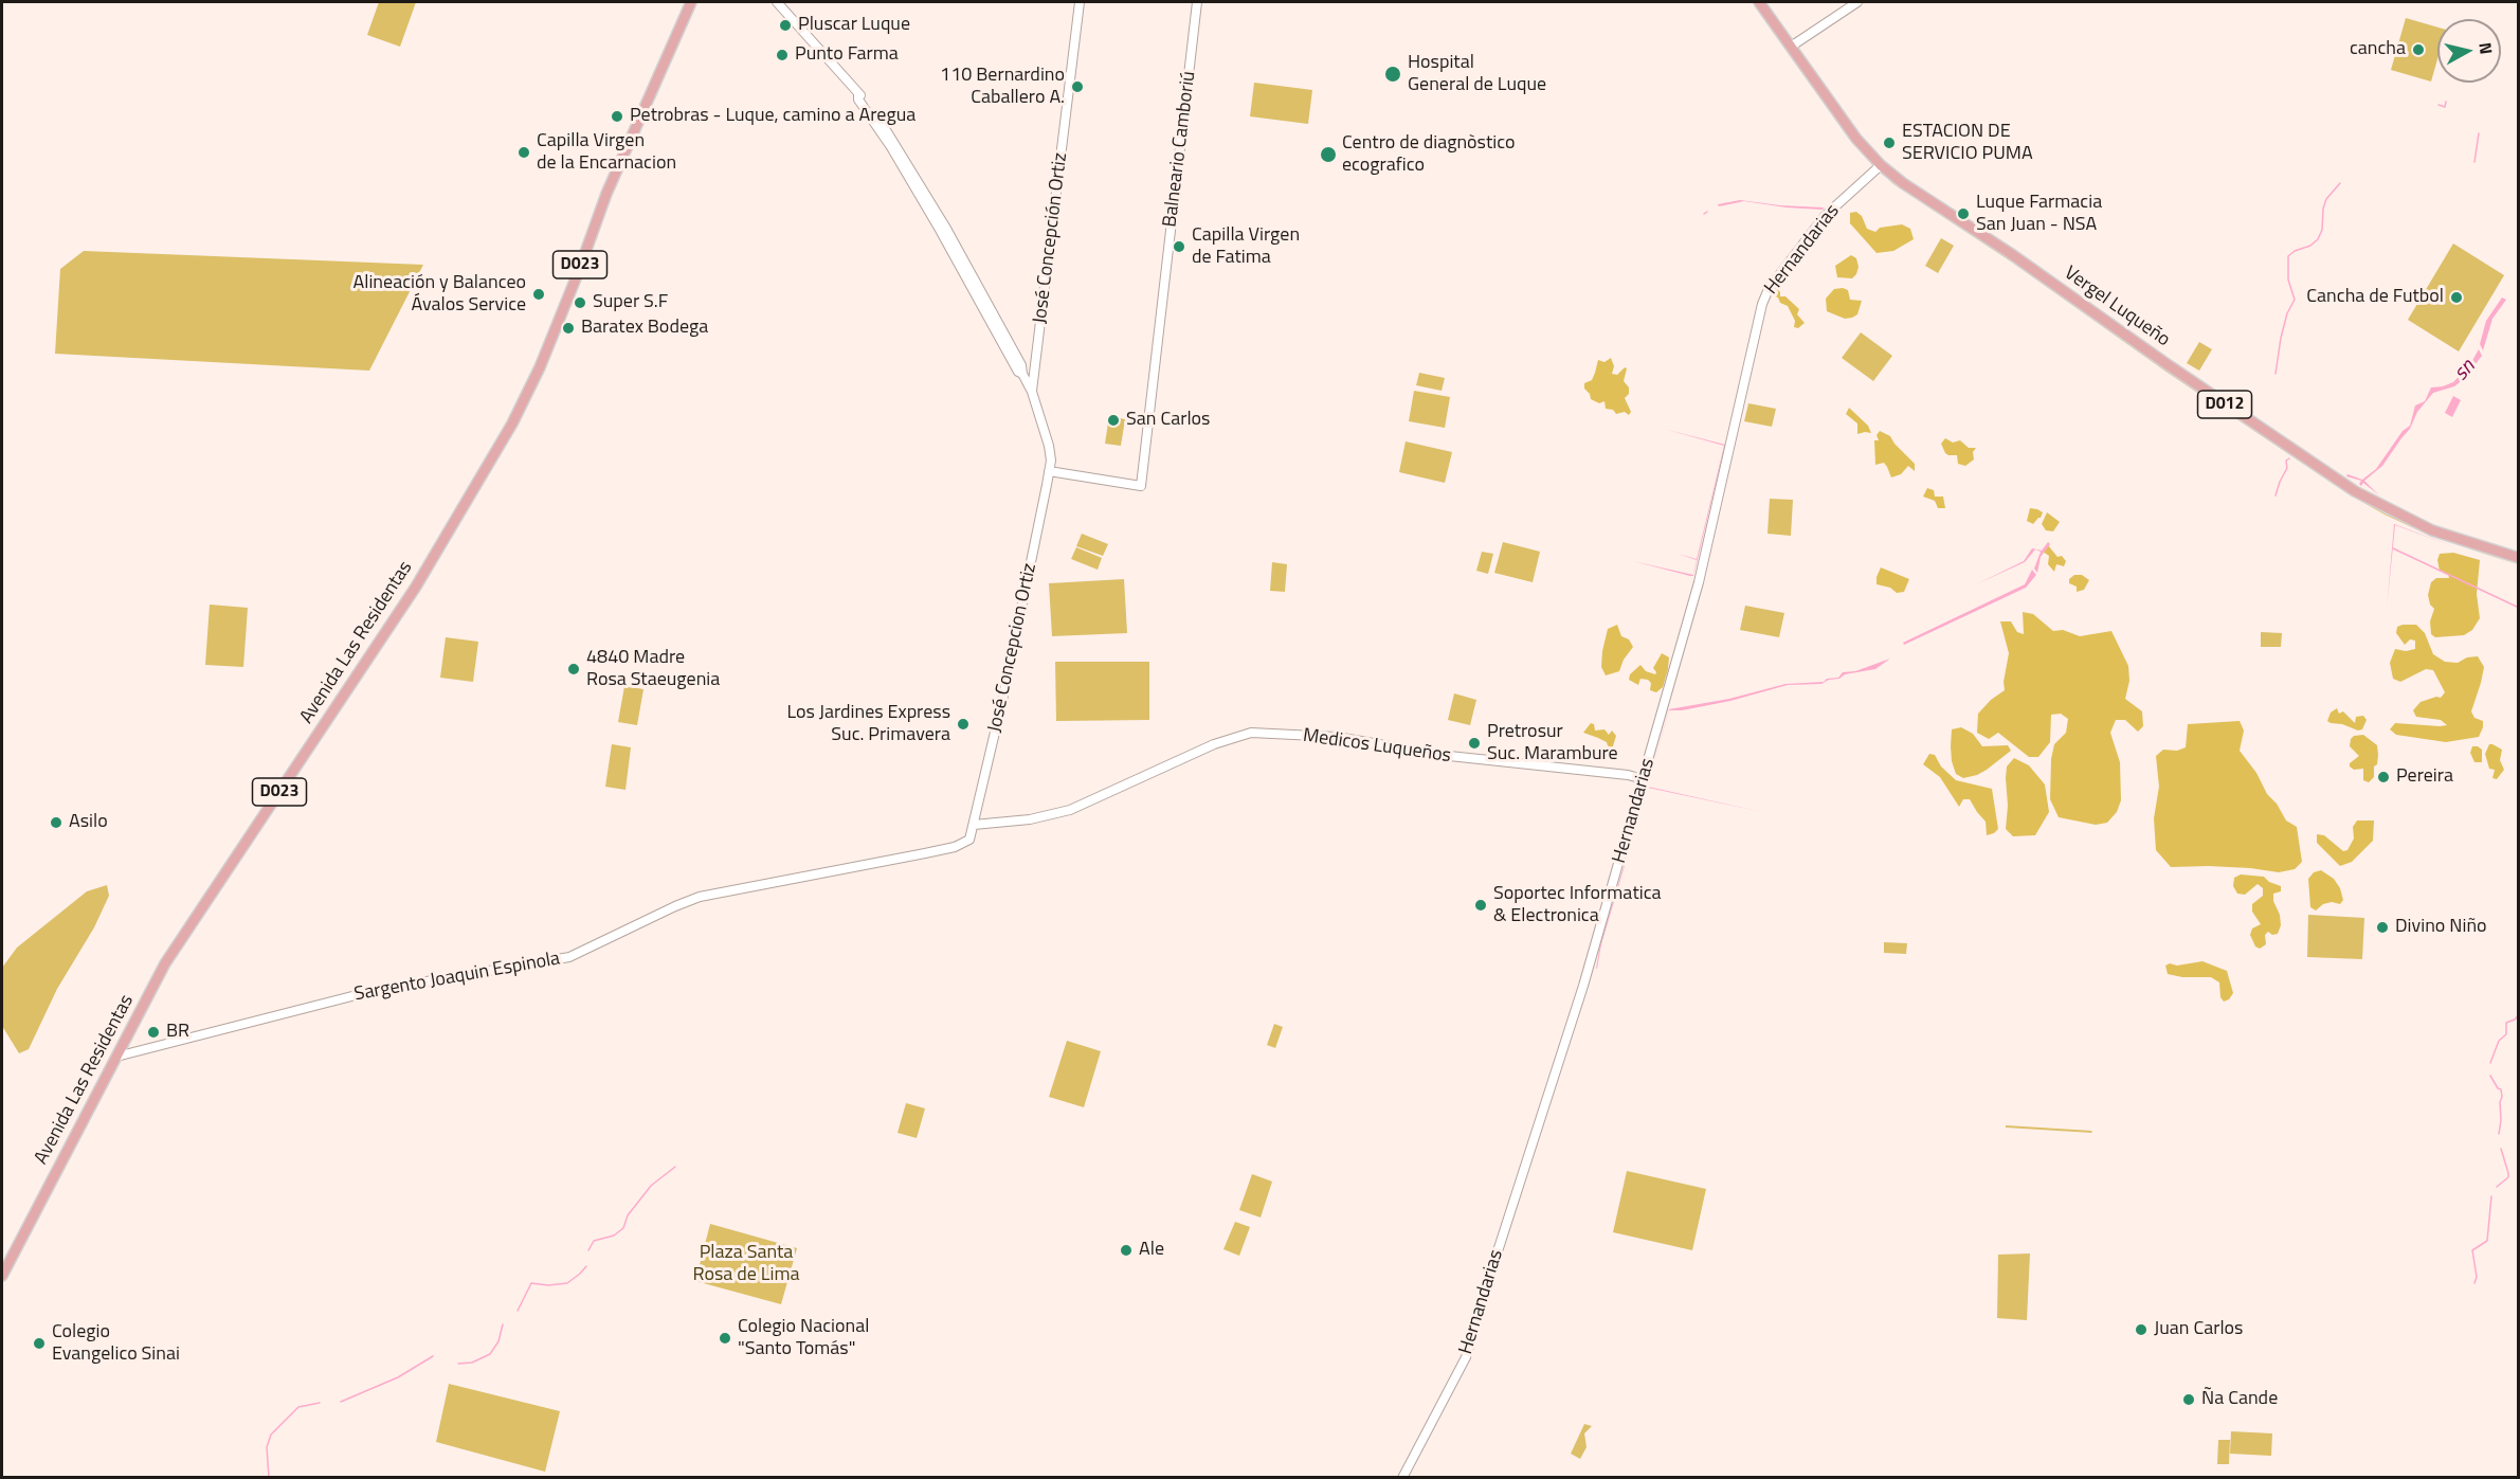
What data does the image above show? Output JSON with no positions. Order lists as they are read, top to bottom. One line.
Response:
{"streets":{"main road":["D023","Vergel Luqueño","D012","Avenida Las Residentas"],"street":["Balneario Camboriú","José Concepción Ortiz","Hernandarias","José Concepcion Ortiz","Medicos Luqueños","Sargento Joaquin Espinola"]},"crossings":[["Balneario Camboriú","José Concepción Ortiz"],["Balneario Camboriú","José Concepcion Ortiz"],["José Concepción Ortiz","José Concepcion Ortiz"],["Hernandarias","Vergel Luqueño"],["Hernandarias","Medicos Luqueños"],["Avenida Las Residentas","Sargento Joaquin Espinola"],["José Concepcion Ortiz","Medicos Luqueños"],["José Concepcion Ortiz","Sargento Joaquin Espinola"]],"water":["sn"],"parks":["Plaza Santa Rosa de Lima"],"places":["Pluscar Luque","cancha","Punto Farma","Hospital General de Luque","110 Bernardino Caballero A.","Petrobras - Luque, camino a Aregua","ESTACION DE SERVICIO PUMA","Capilla Virgen de la Encarnacion","Centro de diagnòstico ecografico","Luque Farmacia San Juan - NSA","Capilla Virgen de Fatima","Alineación y Balanceo Ávalos Service","Cancha de Futbol","Super S.F","Baratex Bodega","San Carlos","4840 Madre Rosa Staeugenia","Los Jardines Express Suc. Primavera","Pretrosur Suc. Marambure","Pereira","Asilo","Soportec Informatica & Electronica","Divino Niño","BR","Ale","Juan Carlos","Colegio Nacional \"Santo Tomás\"","Colegio Evangelico Sinai","Ña Cande"],"north":"right"}
